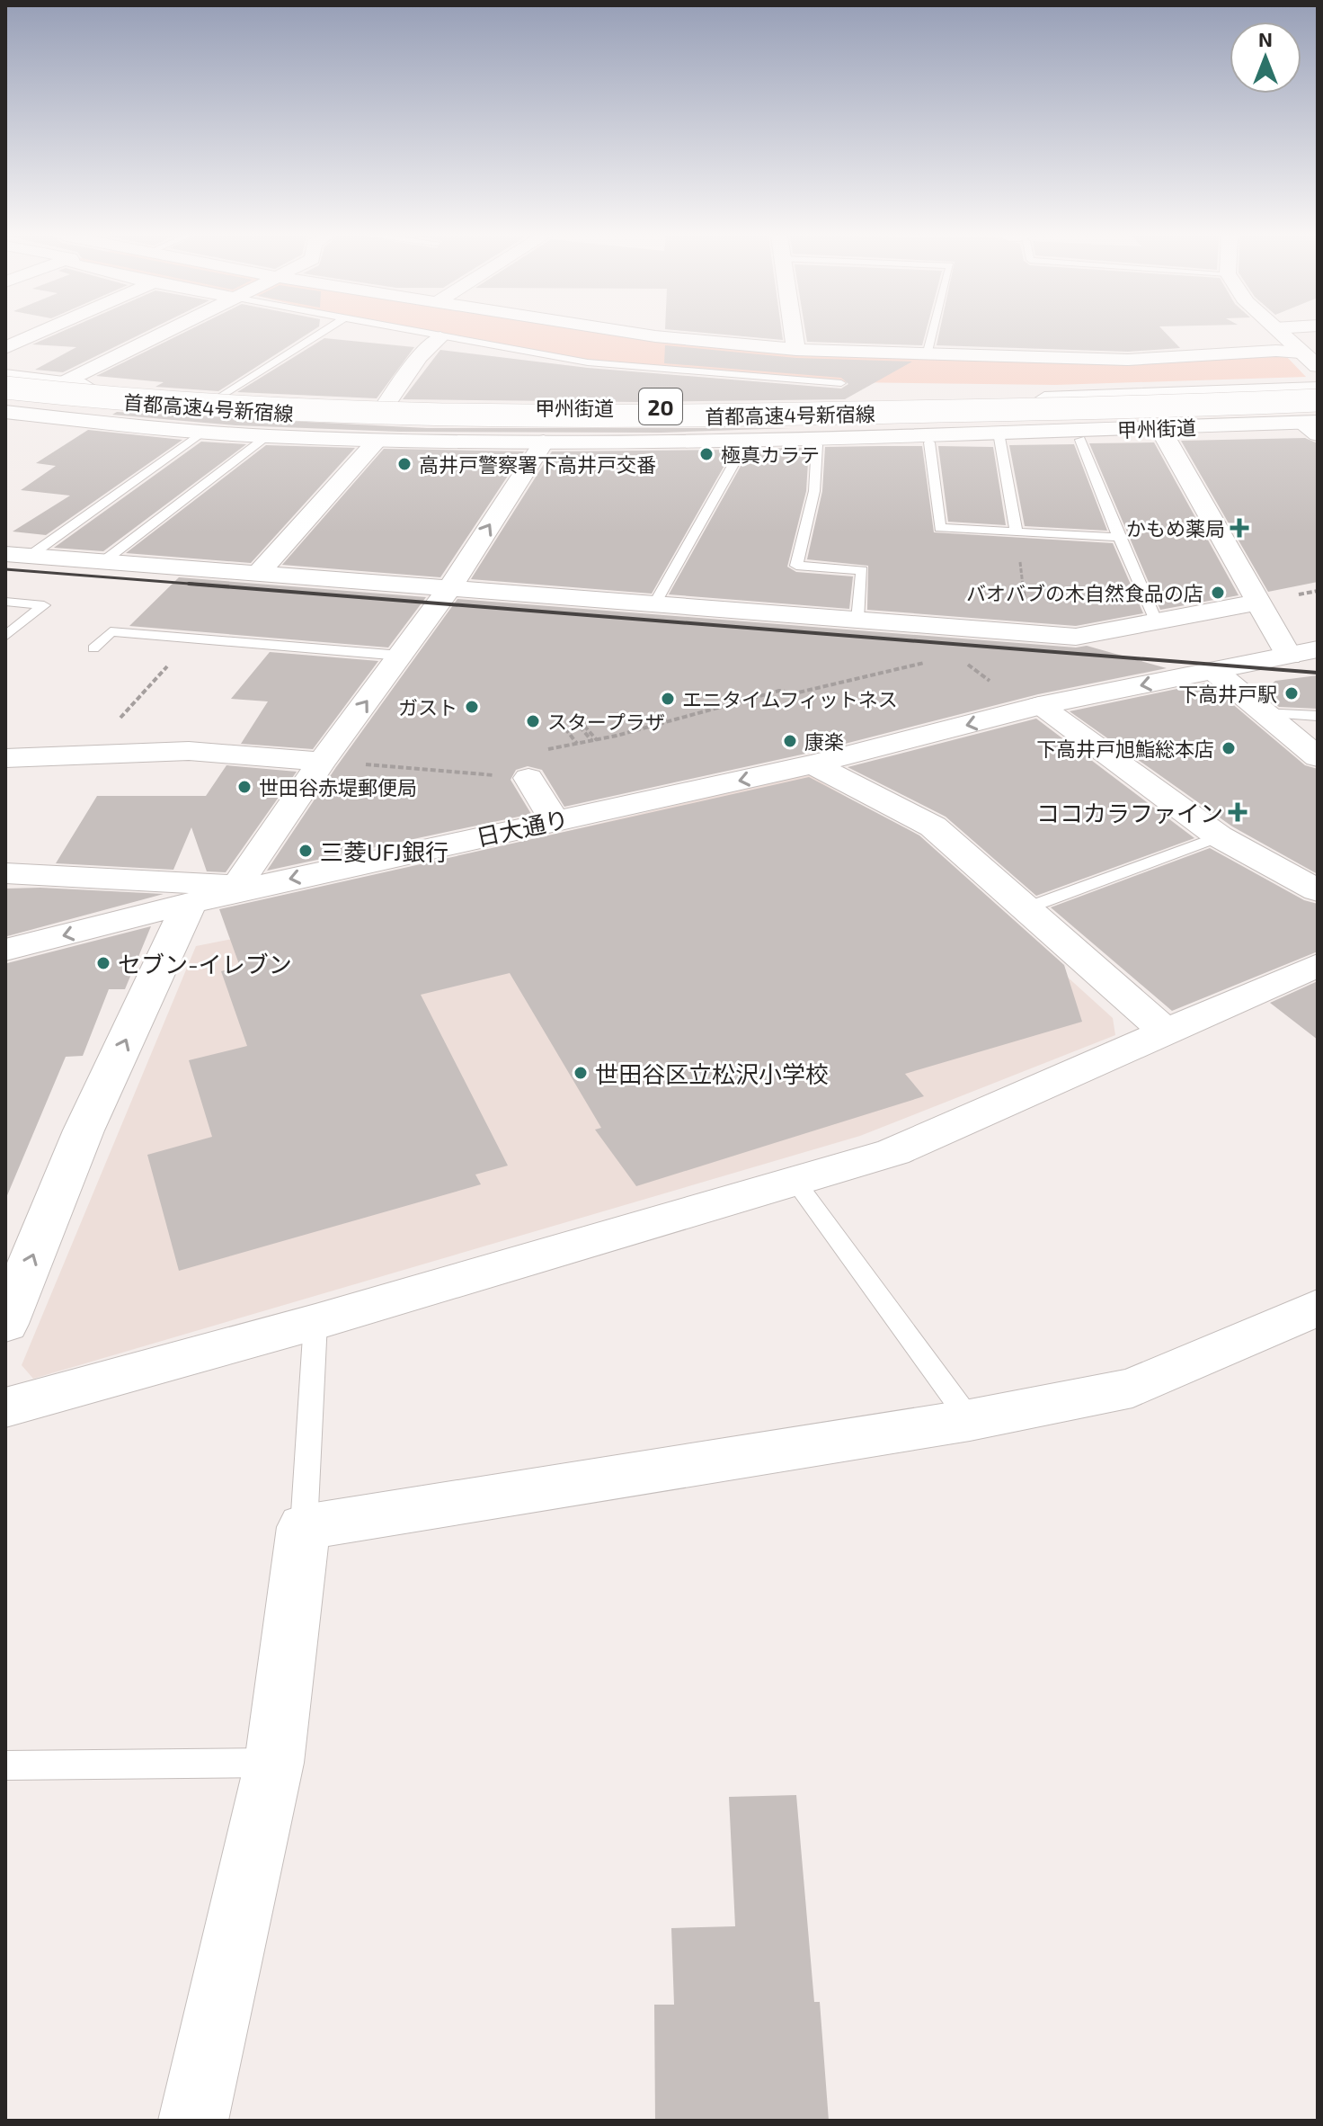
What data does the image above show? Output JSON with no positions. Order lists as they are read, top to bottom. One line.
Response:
{"streets":{"main road":["20","首都高速4号新宿線","甲州街道","日大通り"]},"crossings":[["首都高速4号新宿線","甲州街道"]],"places":{"other":["極真カラテ","高井戸警察署下高井戸交番","バオバブの木自然食品の店","下高井戸駅","エニタイムフィットネス","ガスト","スタープラザ","康楽","下高井戸旭鮨総本店","世田谷赤堤郵便局","三菱UFJ銀行","セブン-イレブン","世田谷区立松沢小学校"],"health":["かもめ薬局","ココカラファイン"]},"north":"top"}
